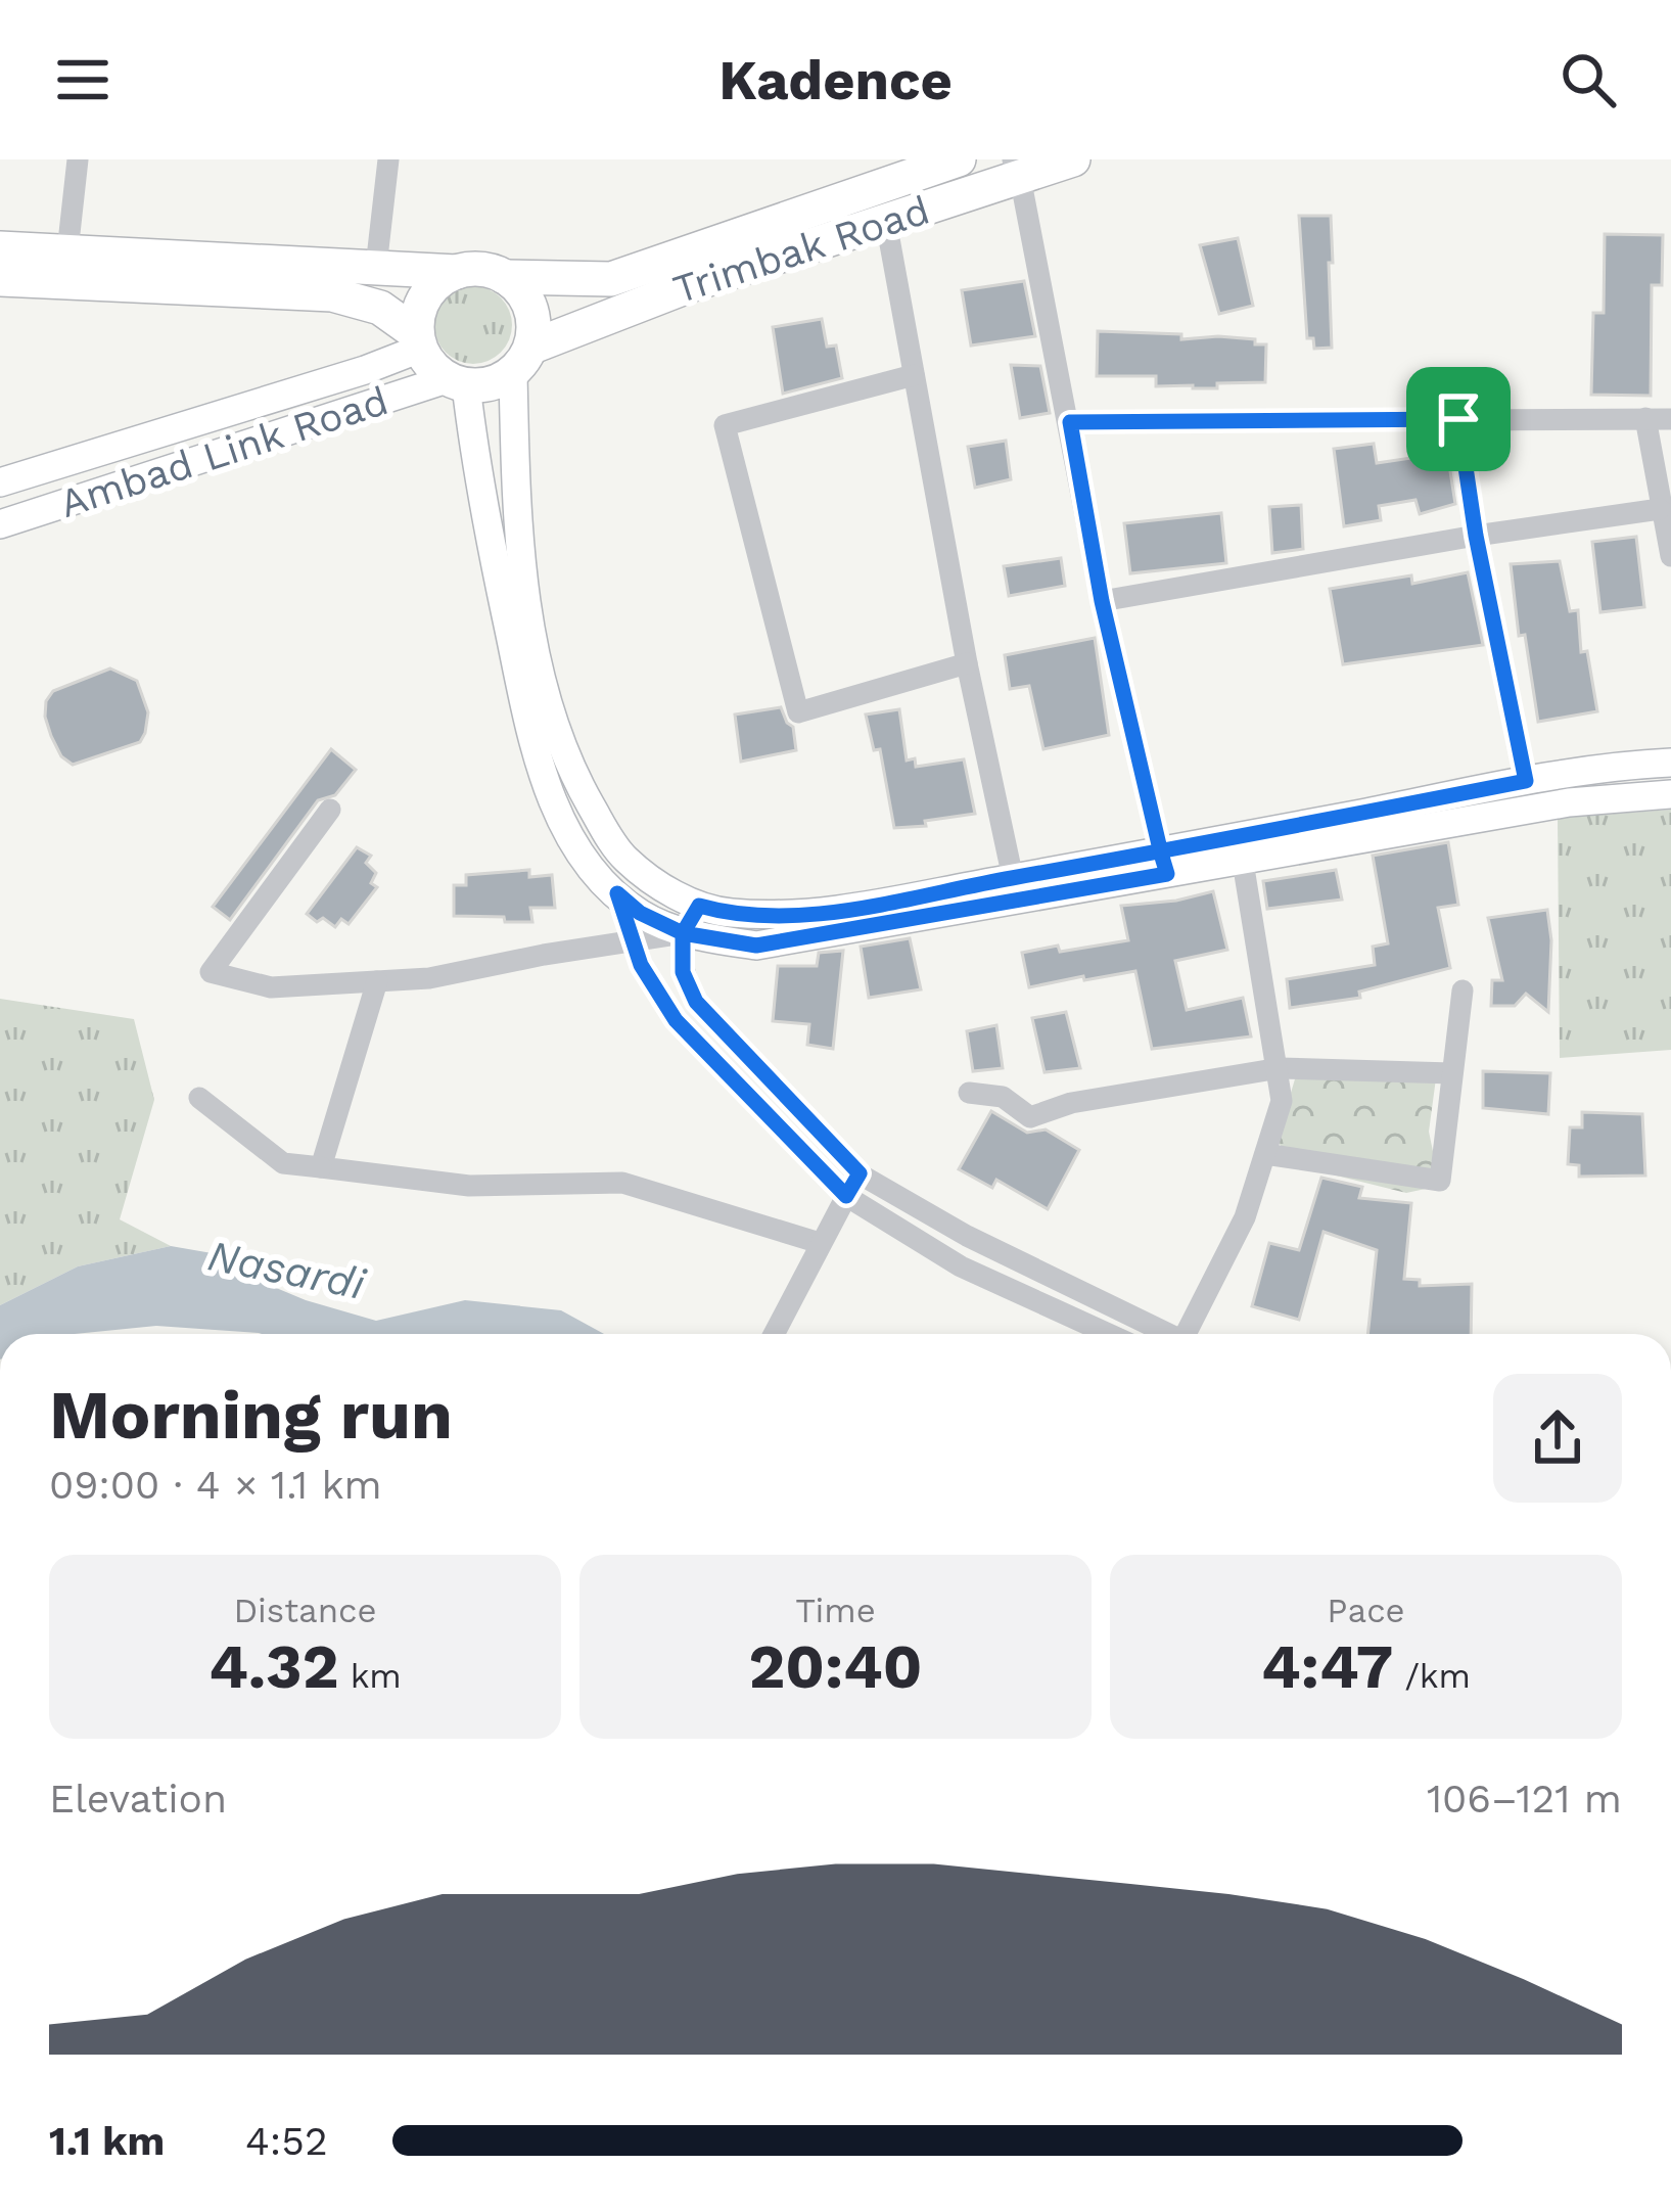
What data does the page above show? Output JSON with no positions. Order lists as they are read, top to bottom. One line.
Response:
{"streets":{"highway":["Trimbak Road"],"main road":["Ambad Link Road"]},"crossings":[["Trimbak Road","Ambad Link Road"]],"water":["Nasardi"],"page":{"header":"Kadence","heading":["Morning run","09:00 · 4 × 1.1 km"],"stats":[["Distance","4.32 km"],["Time","20:40"],["Pace","4:47 /km"]],"chart":["Elevation","106–121 m"],"list":[{"name":"1.1 km","note":"4:52"}]}}
